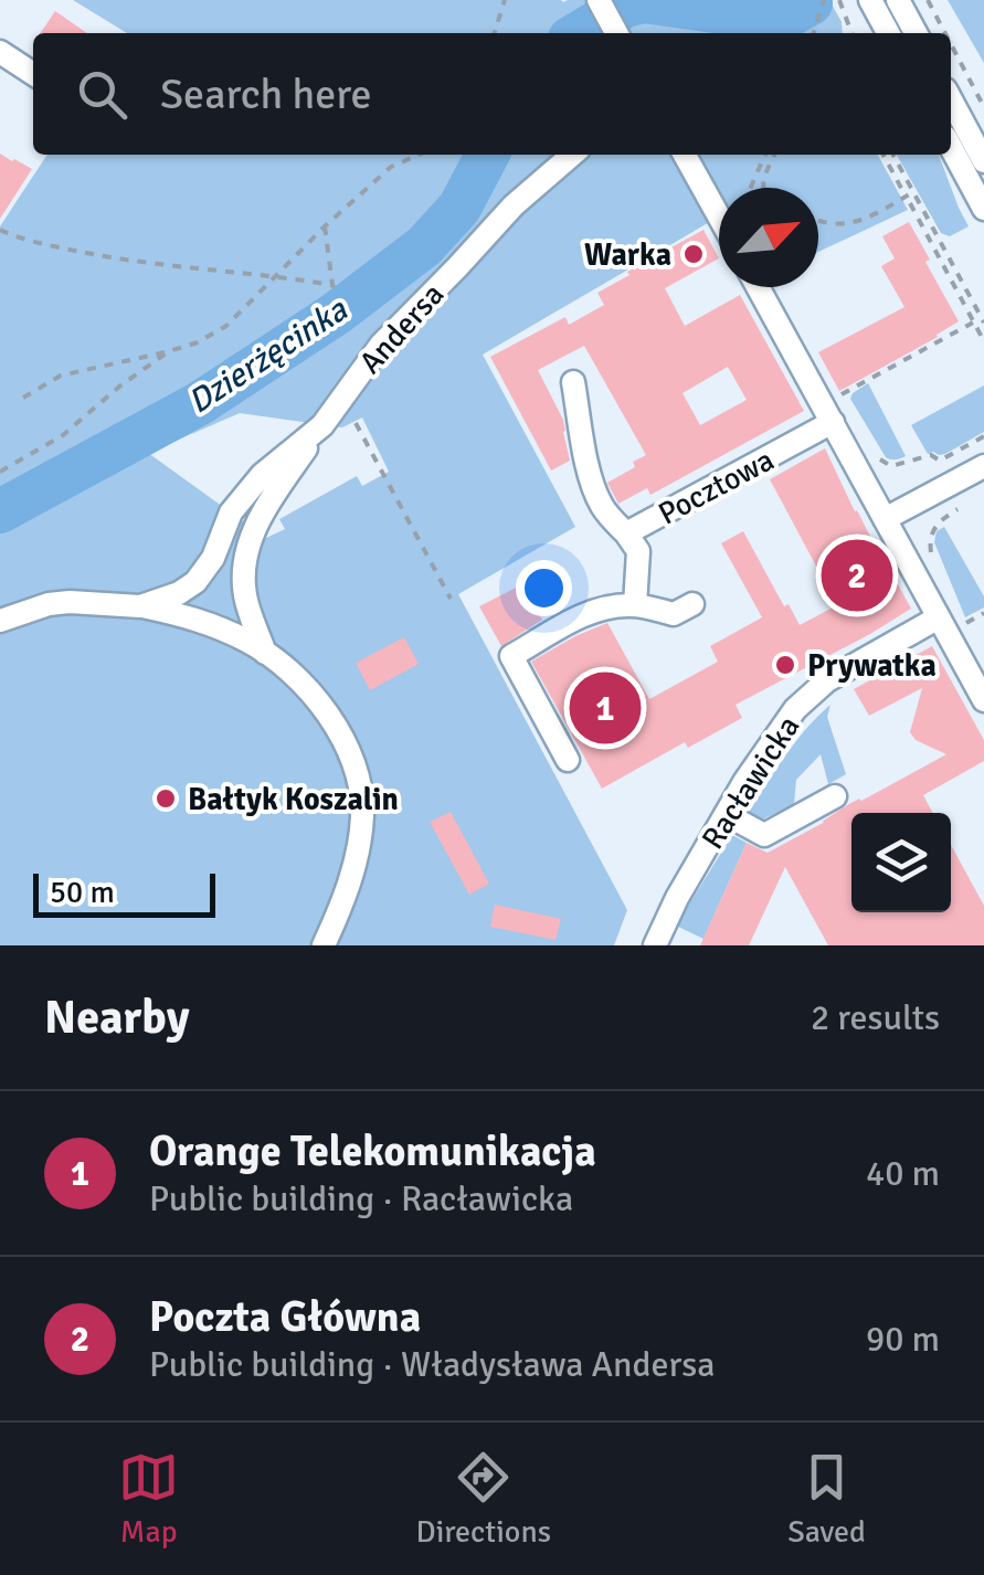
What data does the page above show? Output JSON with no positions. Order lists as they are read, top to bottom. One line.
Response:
{"streets":{"street":["Andersa","Pocztowa","Racławicka"]},"water":["Dzierżęcinka"],"places":["Warka","Prywatka","Bałtyk Koszalin"],"scale_bar":"50 m","north":"top right","page":{"search":"Search here","pins":["2","1"],"scale":"50 m","heading":["Nearby","2 results"],"list":[{"mark":"1","name":"Orange Telekomunikacja","note":"Public building · Racławicka","value":"40 m"},{"mark":"2","name":"Poczta Główna","note":"Public building · Władysława Andersa","value":"90 m"}],"nav":["Map","Directions","Saved"]}}
